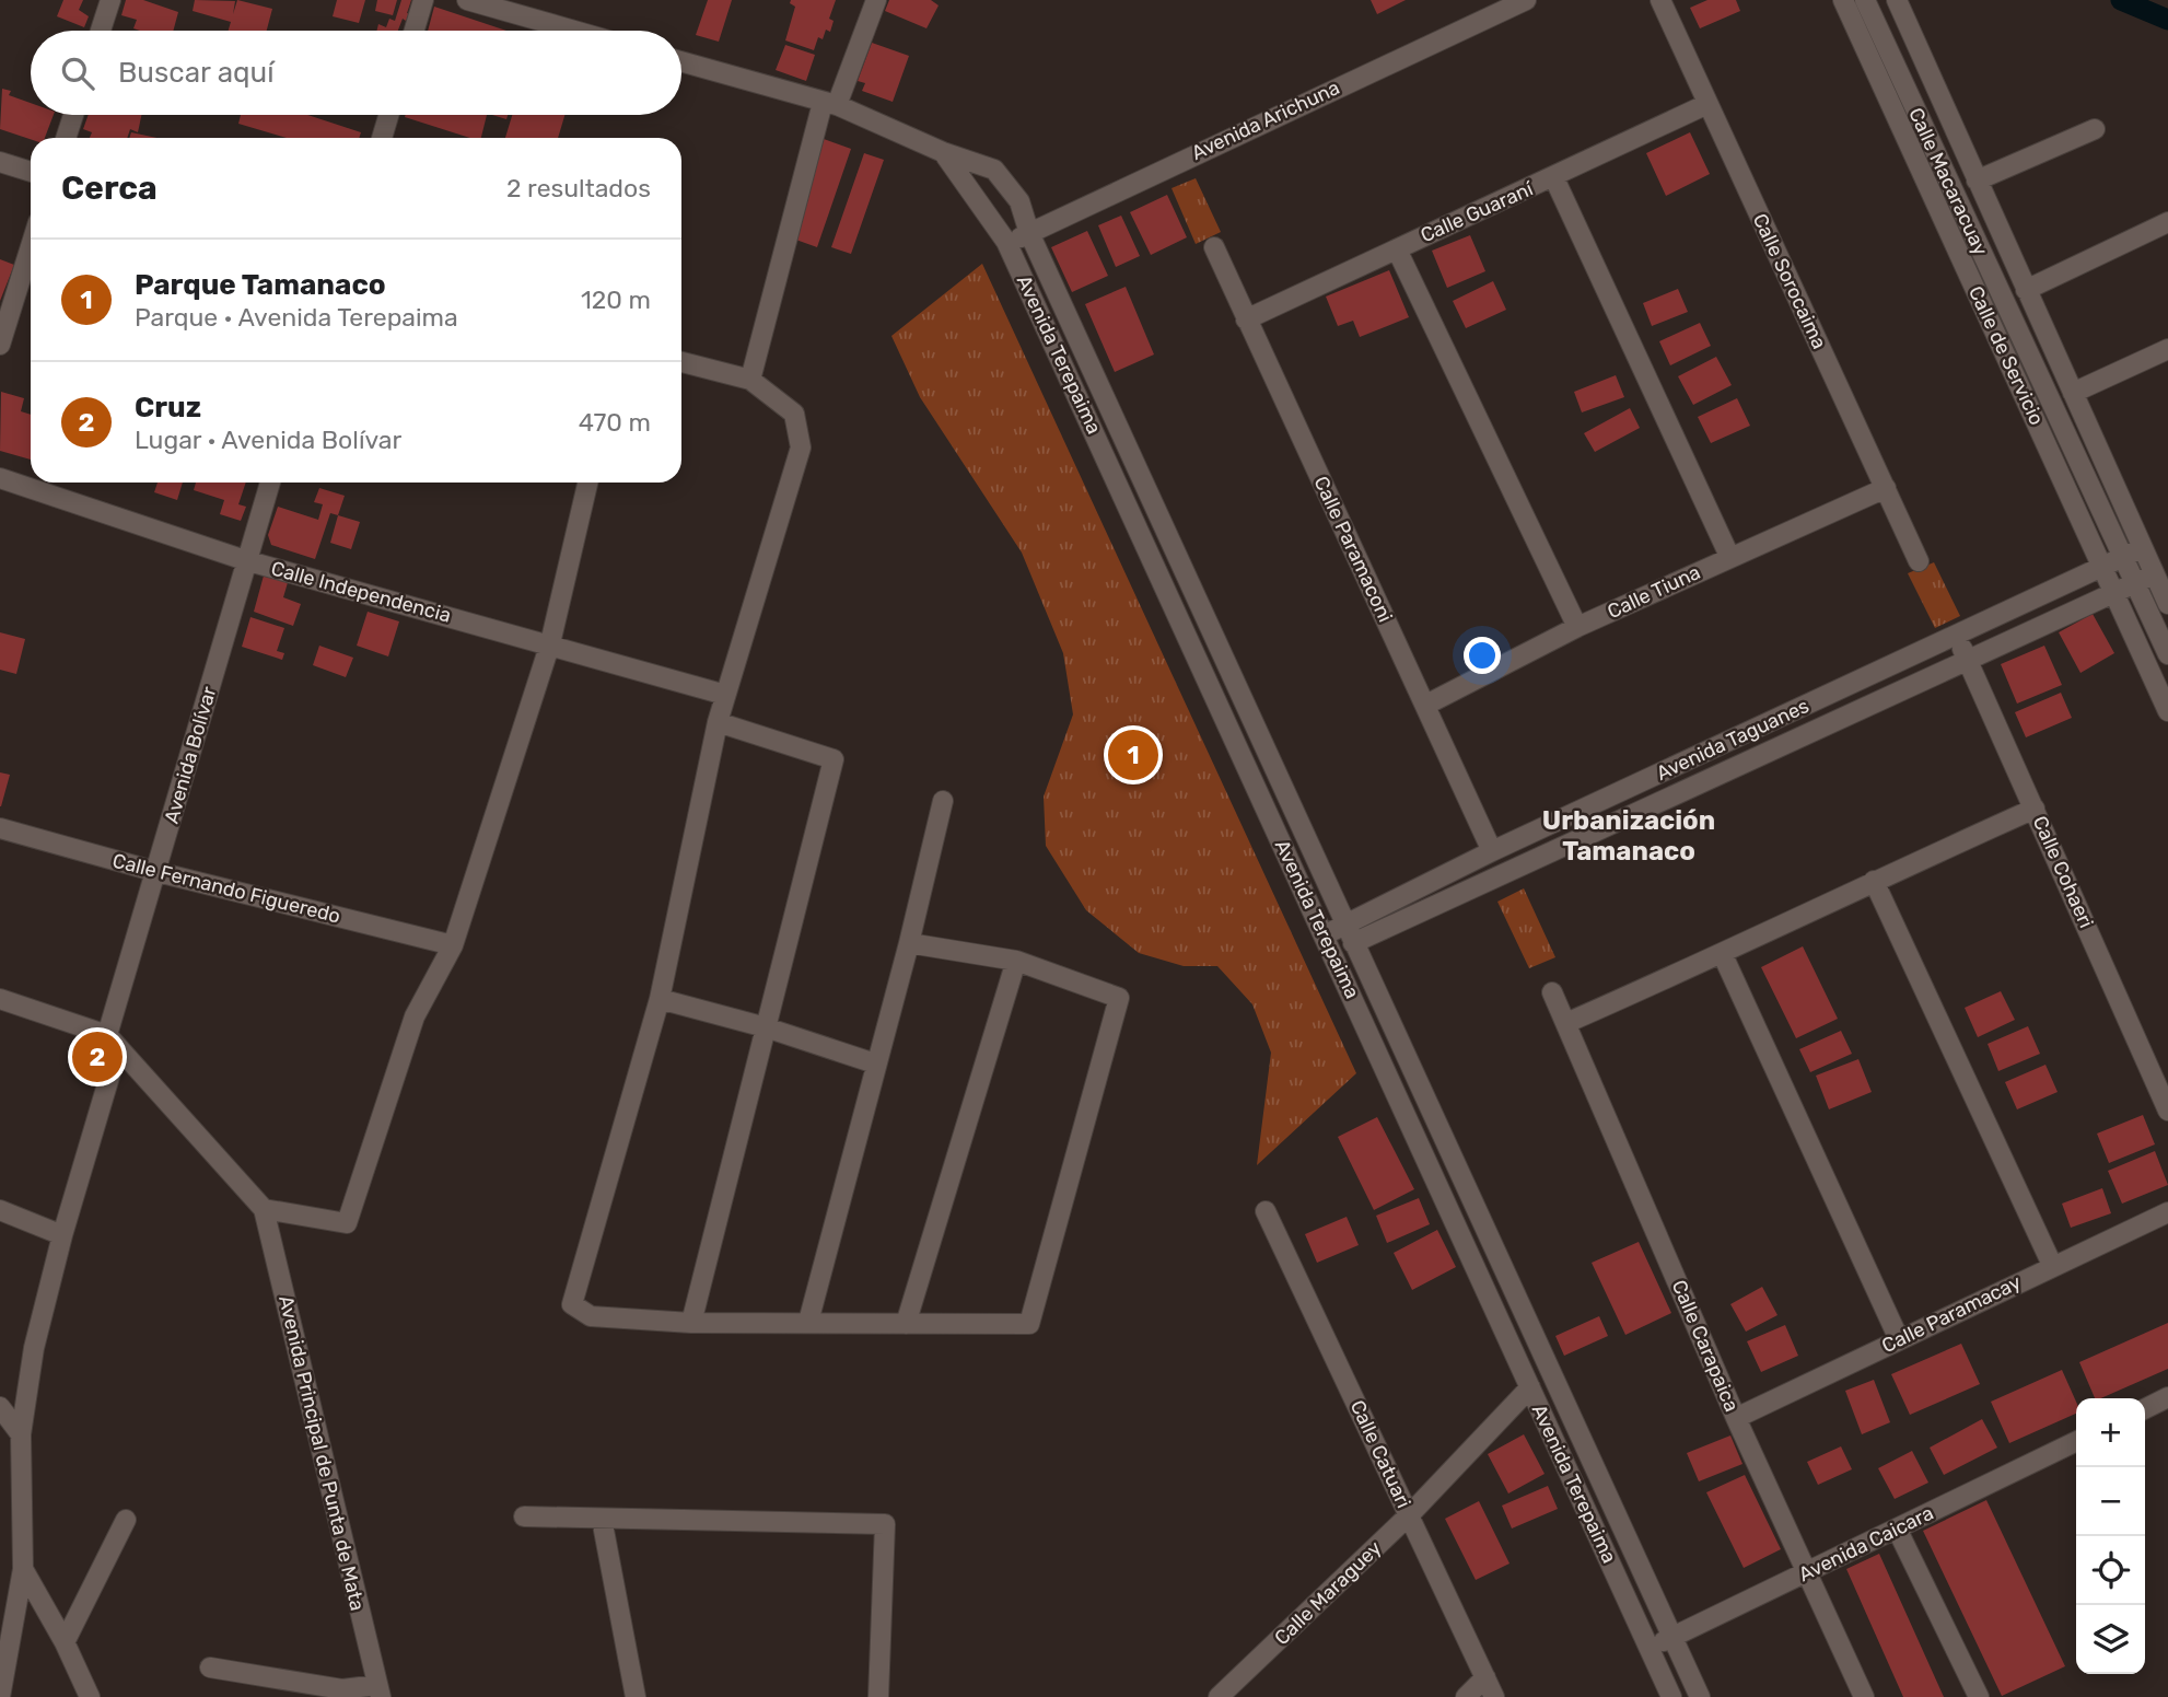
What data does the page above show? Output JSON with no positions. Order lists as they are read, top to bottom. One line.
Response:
{"streets":{"street":["Avenida Arichuna","Calle Macaracuay","Calle Guaraní","Calle Sorocaima","Avenida Terepaima","Calle de Servicio","Calle Paramaconi","Calle Independencia","Calle Tiuna","Avenida Taguanes","Avenida Bolívar","Calle Cohaeri","Calle Fernando Figueredo","Calle Paramacay","Calle Carapaica","Avenida Principal de Punta de Mata","Calle Catuari","Avenida Caicara","Calle Maraguey"]},"crossings":[["Avenida Arichuna","Avenida Terepaima"],["Calle Macaracuay","Avenida Taguanes"],["Calle Guaraní","Calle Sorocaima"],["Calle Guaraní","Calle Paramaconi"],["Calle Sorocaima","Calle Tiuna"],["Avenida Terepaima","Avenida Taguanes"],["Avenida Terepaima","Avenida Caicara"],["Avenida Terepaima","Calle Maraguey"],["Calle de Servicio","Avenida Taguanes"],["Calle Paramaconi","Calle Tiuna"],["Calle Paramaconi","Avenida Taguanes"],["Calle Independencia","Avenida Bolívar"],["Avenida Taguanes","Calle Cohaeri"],["Avenida Bolívar","Calle Fernando Figueredo"],["Calle Paramacay","Calle Carapaica"],["Calle Carapaica","Avenida Caicara"],["Calle Catuari","Calle Maraguey"]],"districts":["Urbanización Tamanaco"],"page":{"search":"Buscar aquí","heading":["Cerca","2 resultados"],"list":[{"mark":"1","name":"Parque Tamanaco","note":"Parque · Avenida Terepaima","value":"120 m"},{"mark":"2","name":"Cruz","note":"Lugar · Avenida Bolívar","value":"470 m"}],"pins":["1","2"],"map_buttons":["+","−"]}}
